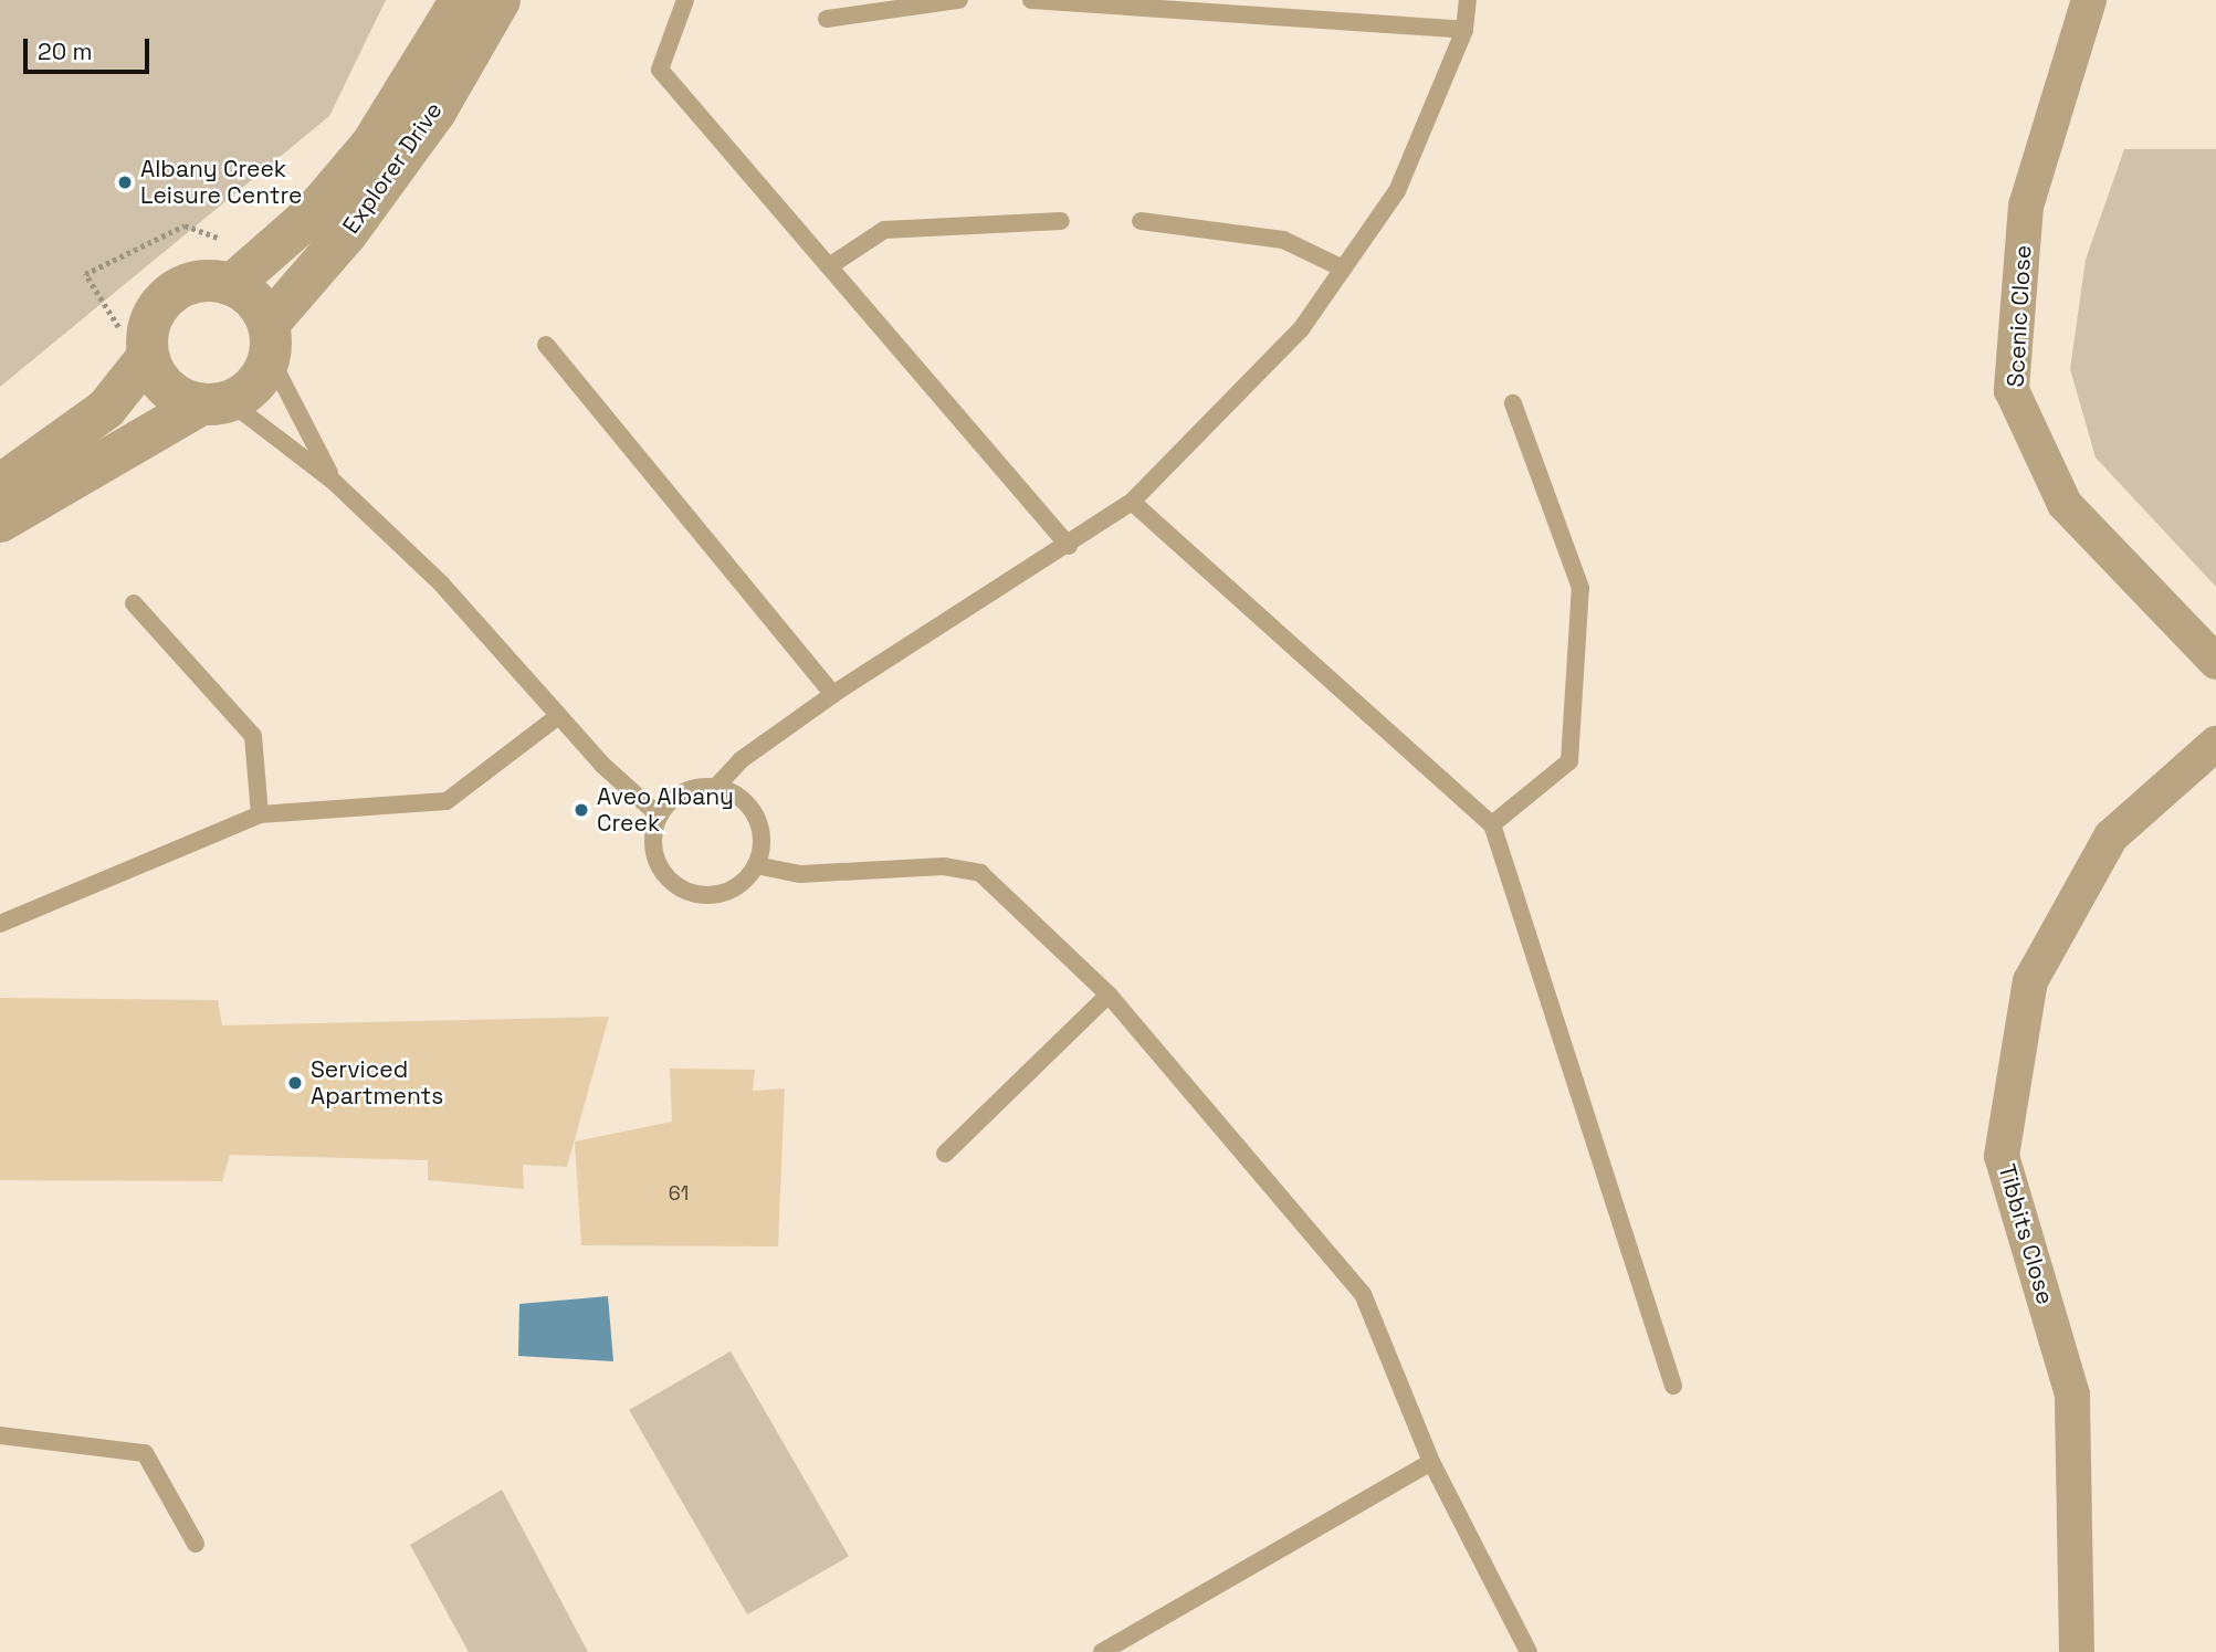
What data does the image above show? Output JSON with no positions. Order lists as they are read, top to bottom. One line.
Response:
{"streets":{"street":["Explorer Drive","Scenic Close","Tibbits Close"]},"places":["Albany Creek Leisure Centre","Aveo Albany Creek","Serviced Apartments"],"house_numbers":["61"],"scale_bar":"20 m"}
